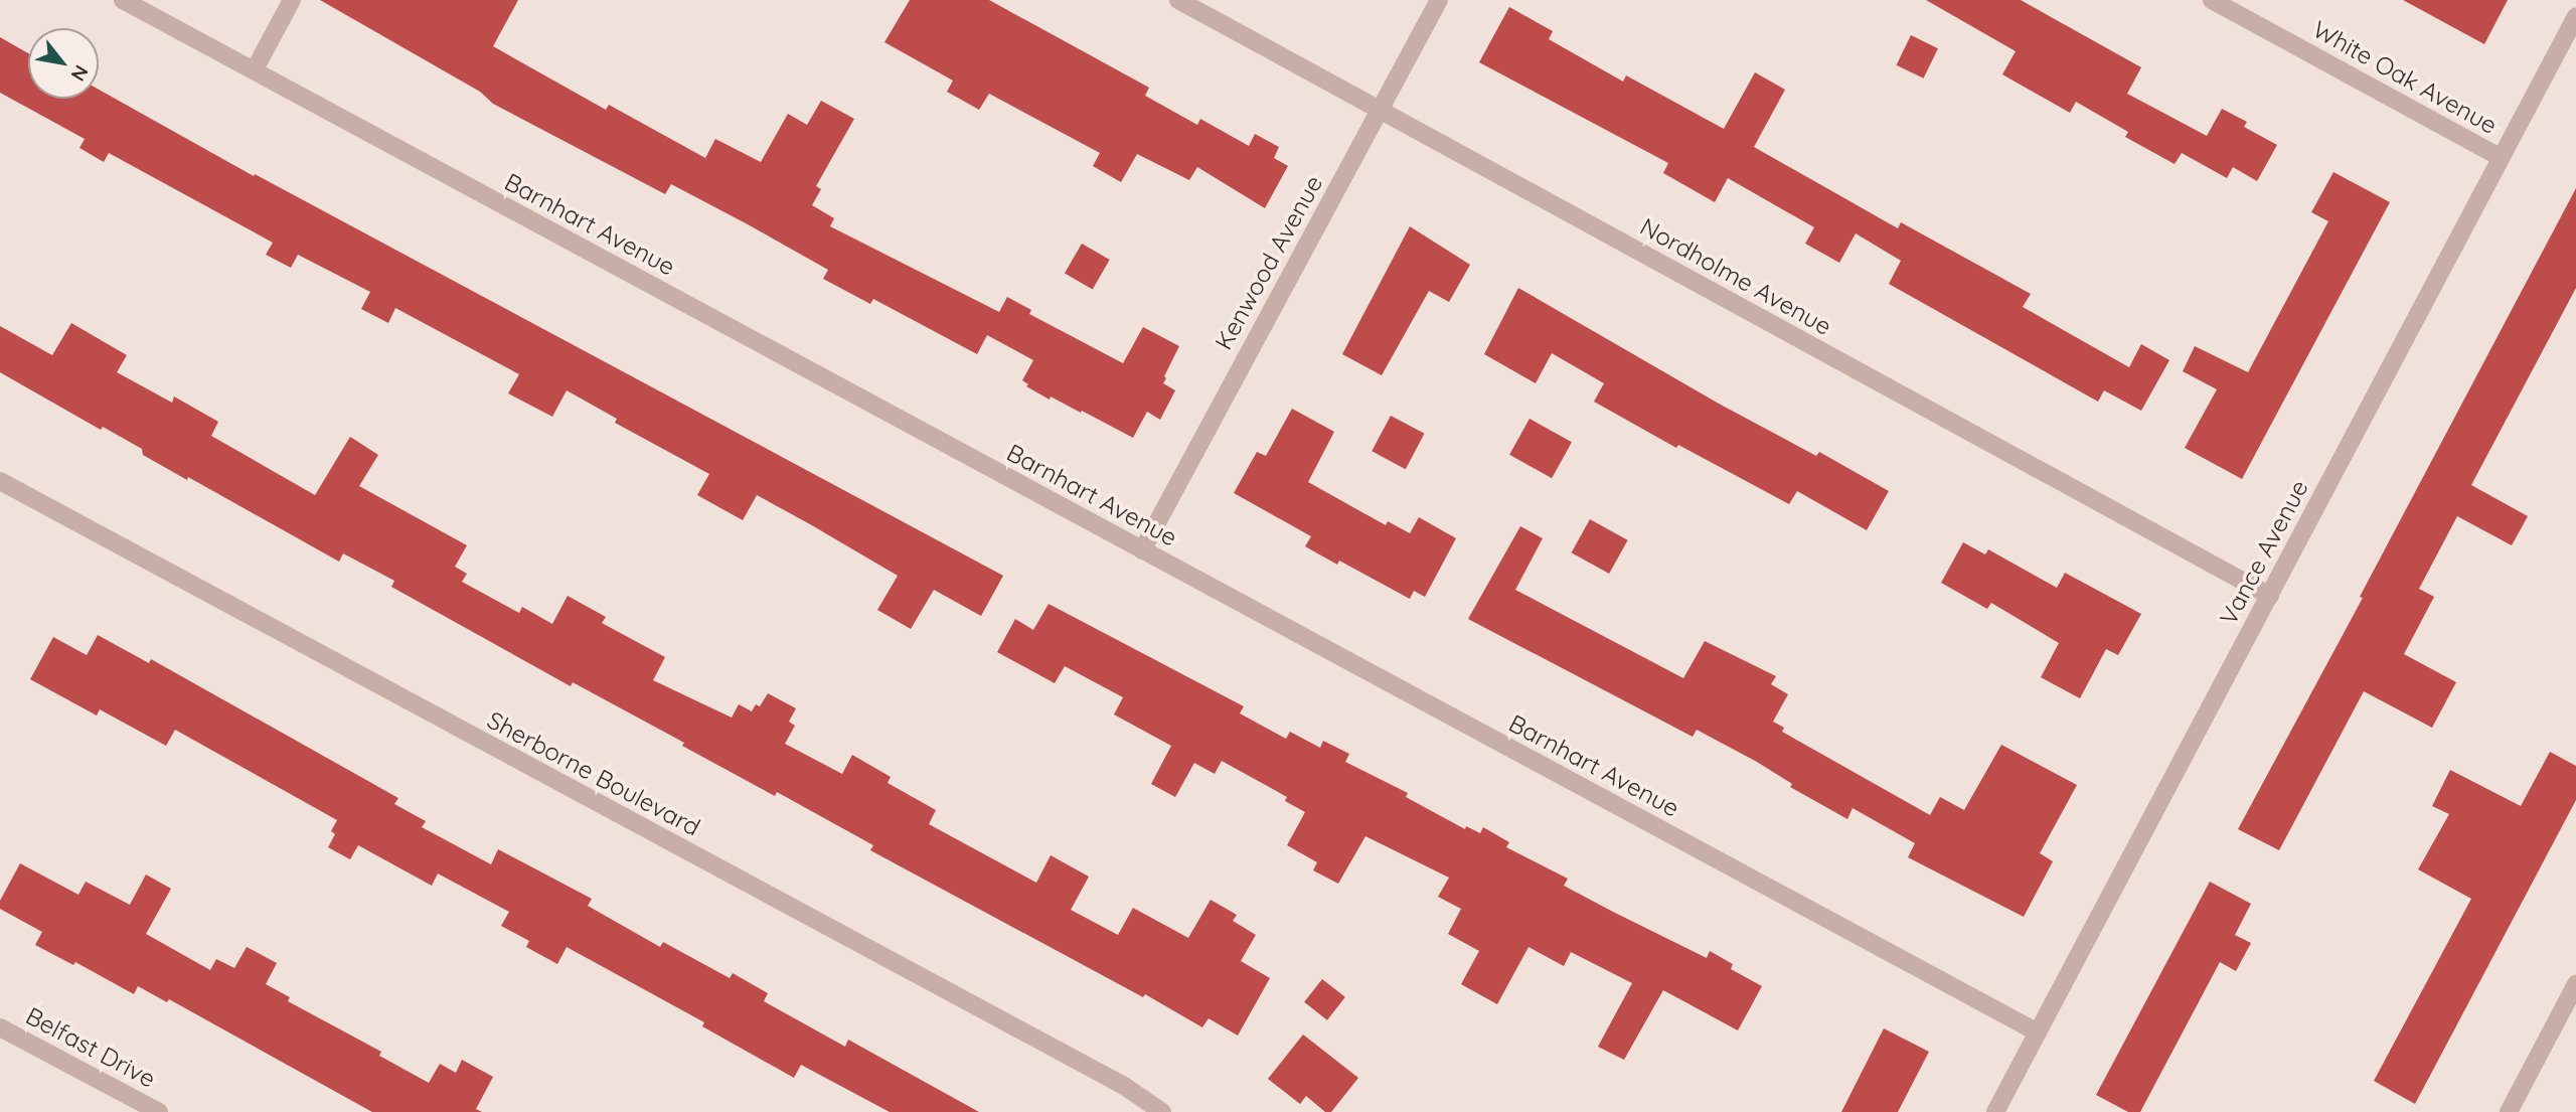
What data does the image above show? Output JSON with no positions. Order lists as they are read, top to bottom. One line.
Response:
{"streets":{"street":["White Oak Avenue","Barnhart Avenue","Kenwood Avenue","Nordholme Avenue","Vance Avenue","Sherborne Boulevard","Belfast Drive"]},"crossings":[["White Oak Avenue","Vance Avenue"],["Barnhart Avenue","Kenwood Avenue"],["Barnhart Avenue","Vance Avenue"],["Kenwood Avenue","Nordholme Avenue"],["Nordholme Avenue","Vance Avenue"]],"north":"bottom right"}
